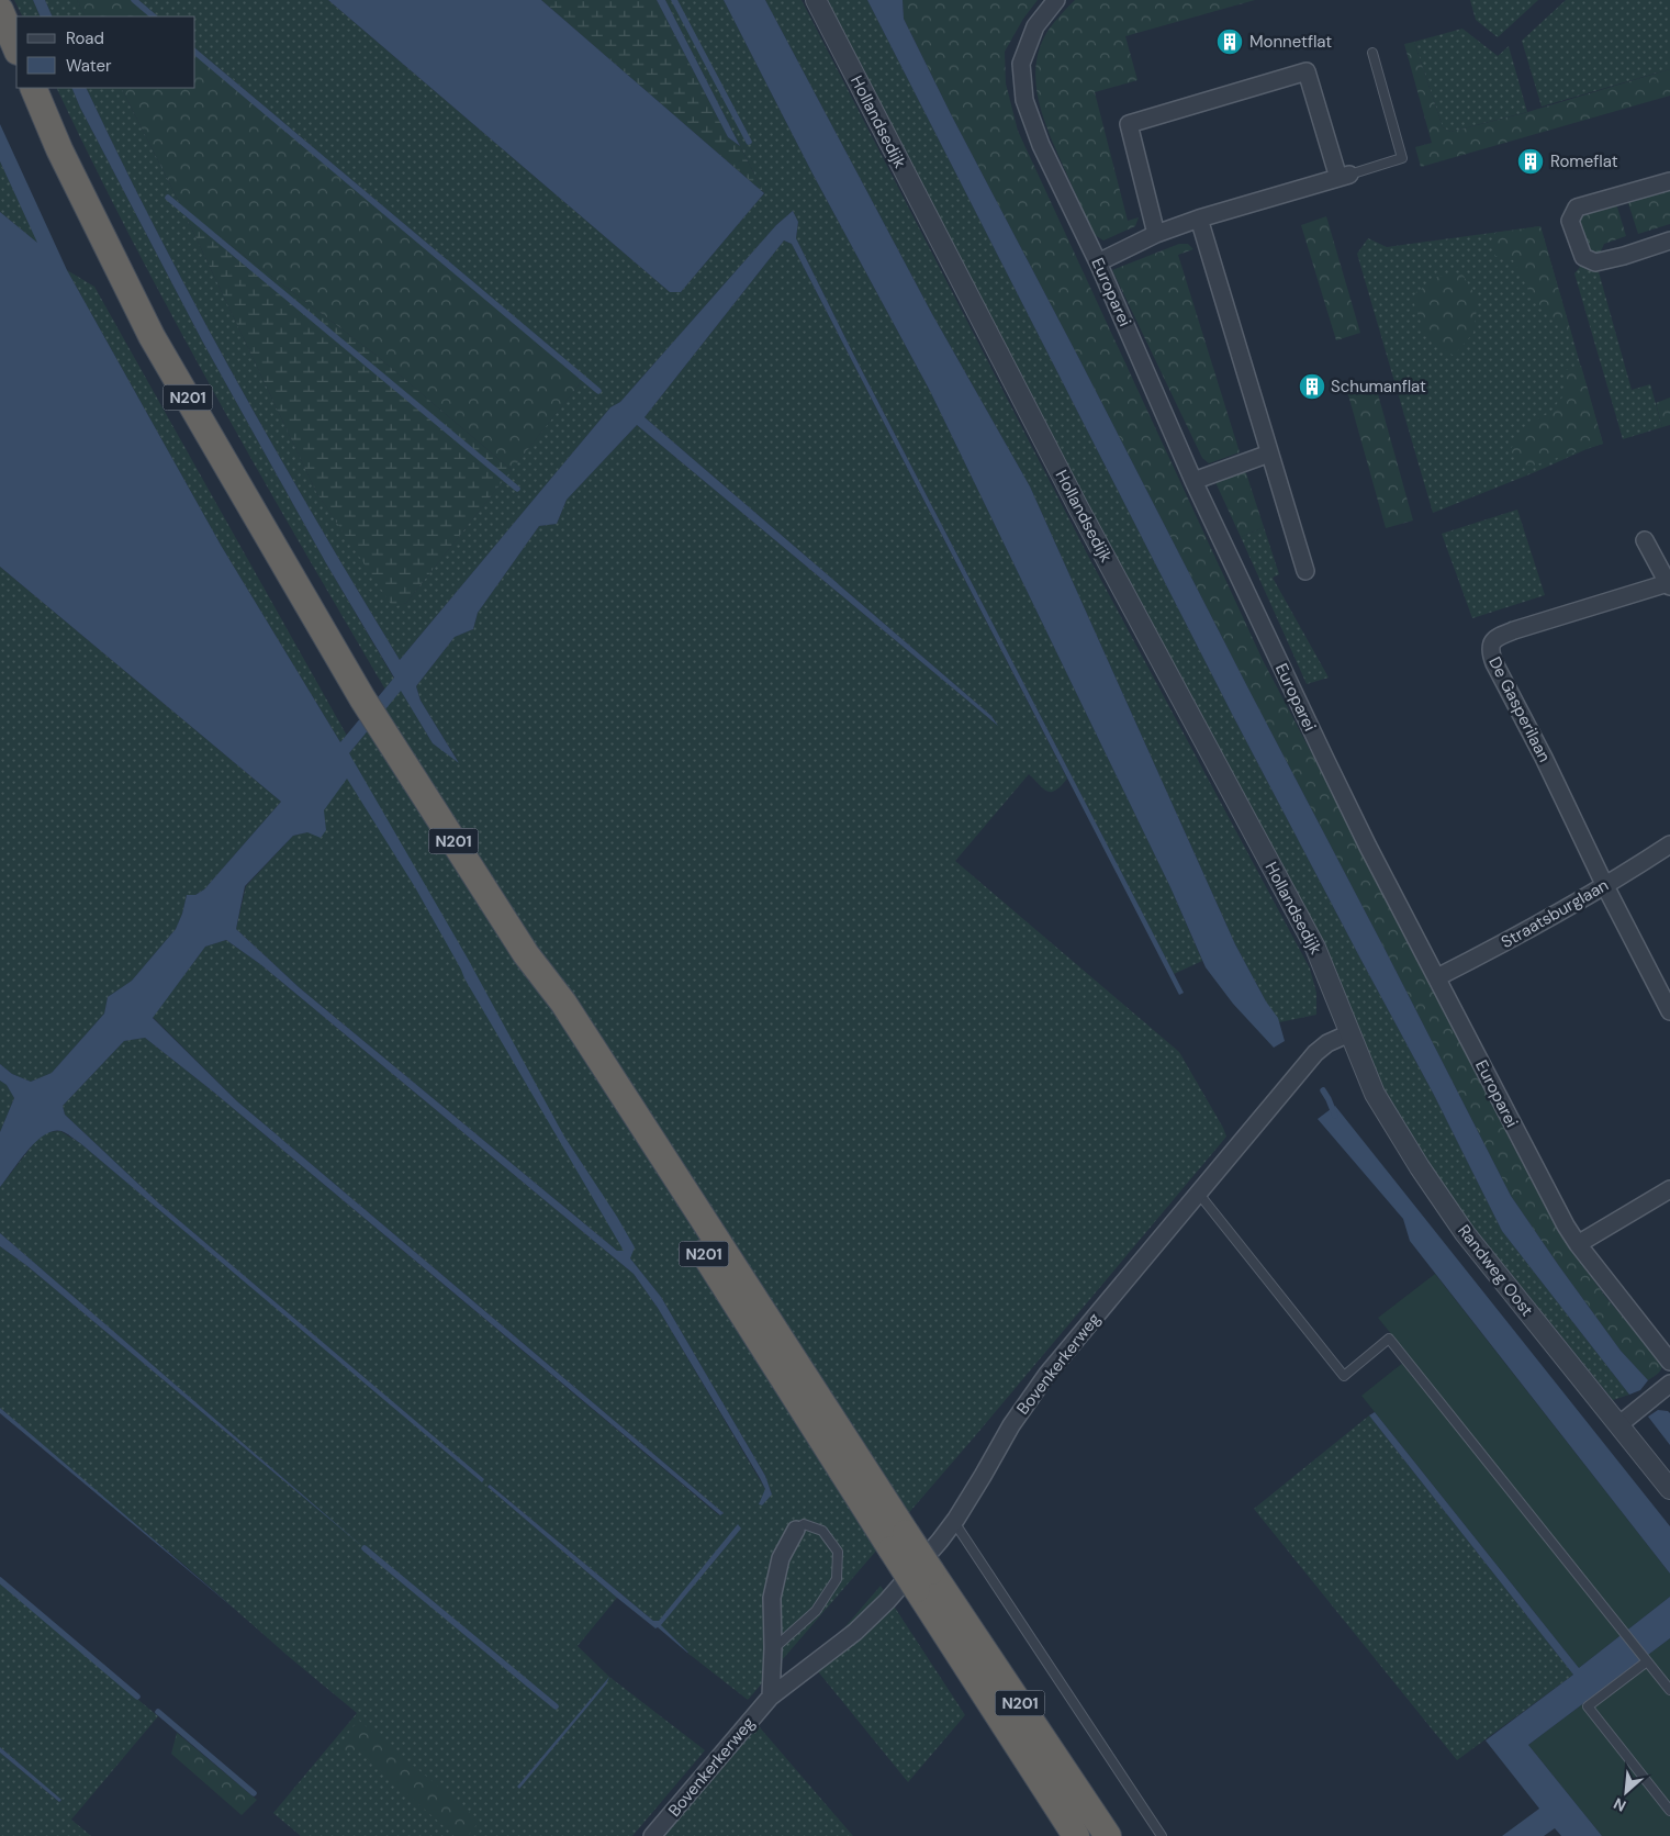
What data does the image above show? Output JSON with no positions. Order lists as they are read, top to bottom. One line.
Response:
{"streets":{"highway":["N201"],"street":["Hollandsedijk","Europarei","De Gasperilaan","Straatsburglaan","Randweg Oost","Bovenkerkerweg"]},"crossings":[["Hollandsedijk","Randweg Oost"],["Hollandsedijk","Bovenkerkerweg"],["Europarei","Straatsburglaan"],["De Gasperilaan","Straatsburglaan"],["Randweg Oost","Bovenkerkerweg"]],"places":{"building":["Monnetflat","Romeflat","Schumanflat"]},"legend":["Road","Water"],"north":"bottom left"}
